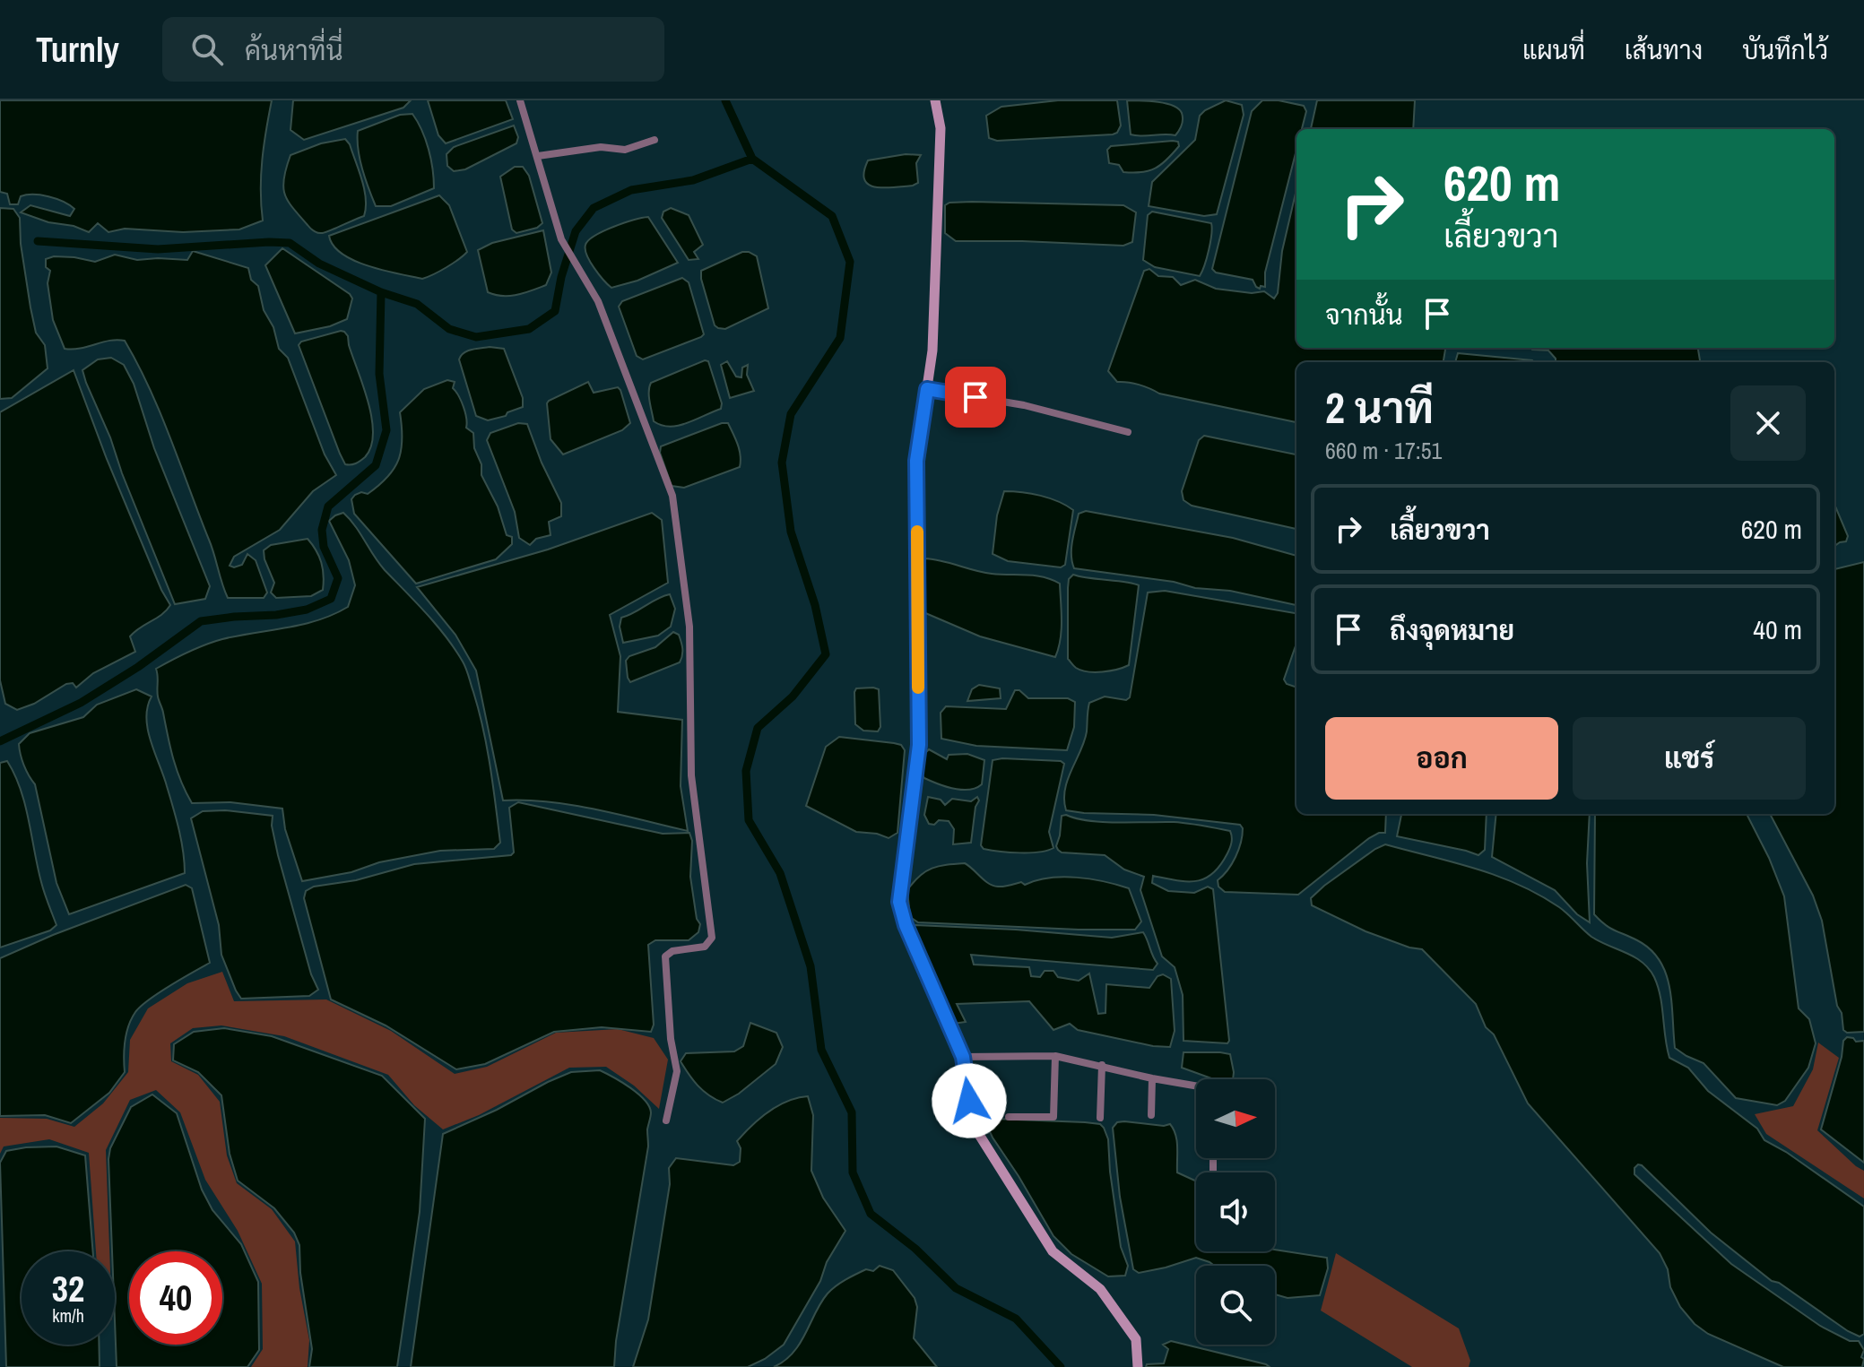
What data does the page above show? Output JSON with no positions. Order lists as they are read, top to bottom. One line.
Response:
{"north":"right","page":{"header":"Turnly","search":"ค้นหาที่นี่","nav":["แผนที่","เส้นทาง","บันทึกไว้"],"turn":["620 m","เลี้ยวขวา"],"then":"จากนั้น","heading":["2 นาที","660 m · 17:51"],"list":[{"name":"เลี้ยวขวา","value":"620 m"},{"name":"ถึงจุดหมาย","value":"40 m"}],"buttons":["ออก","แชร์"],"speed":"32 km/h","limit":"40"}}
